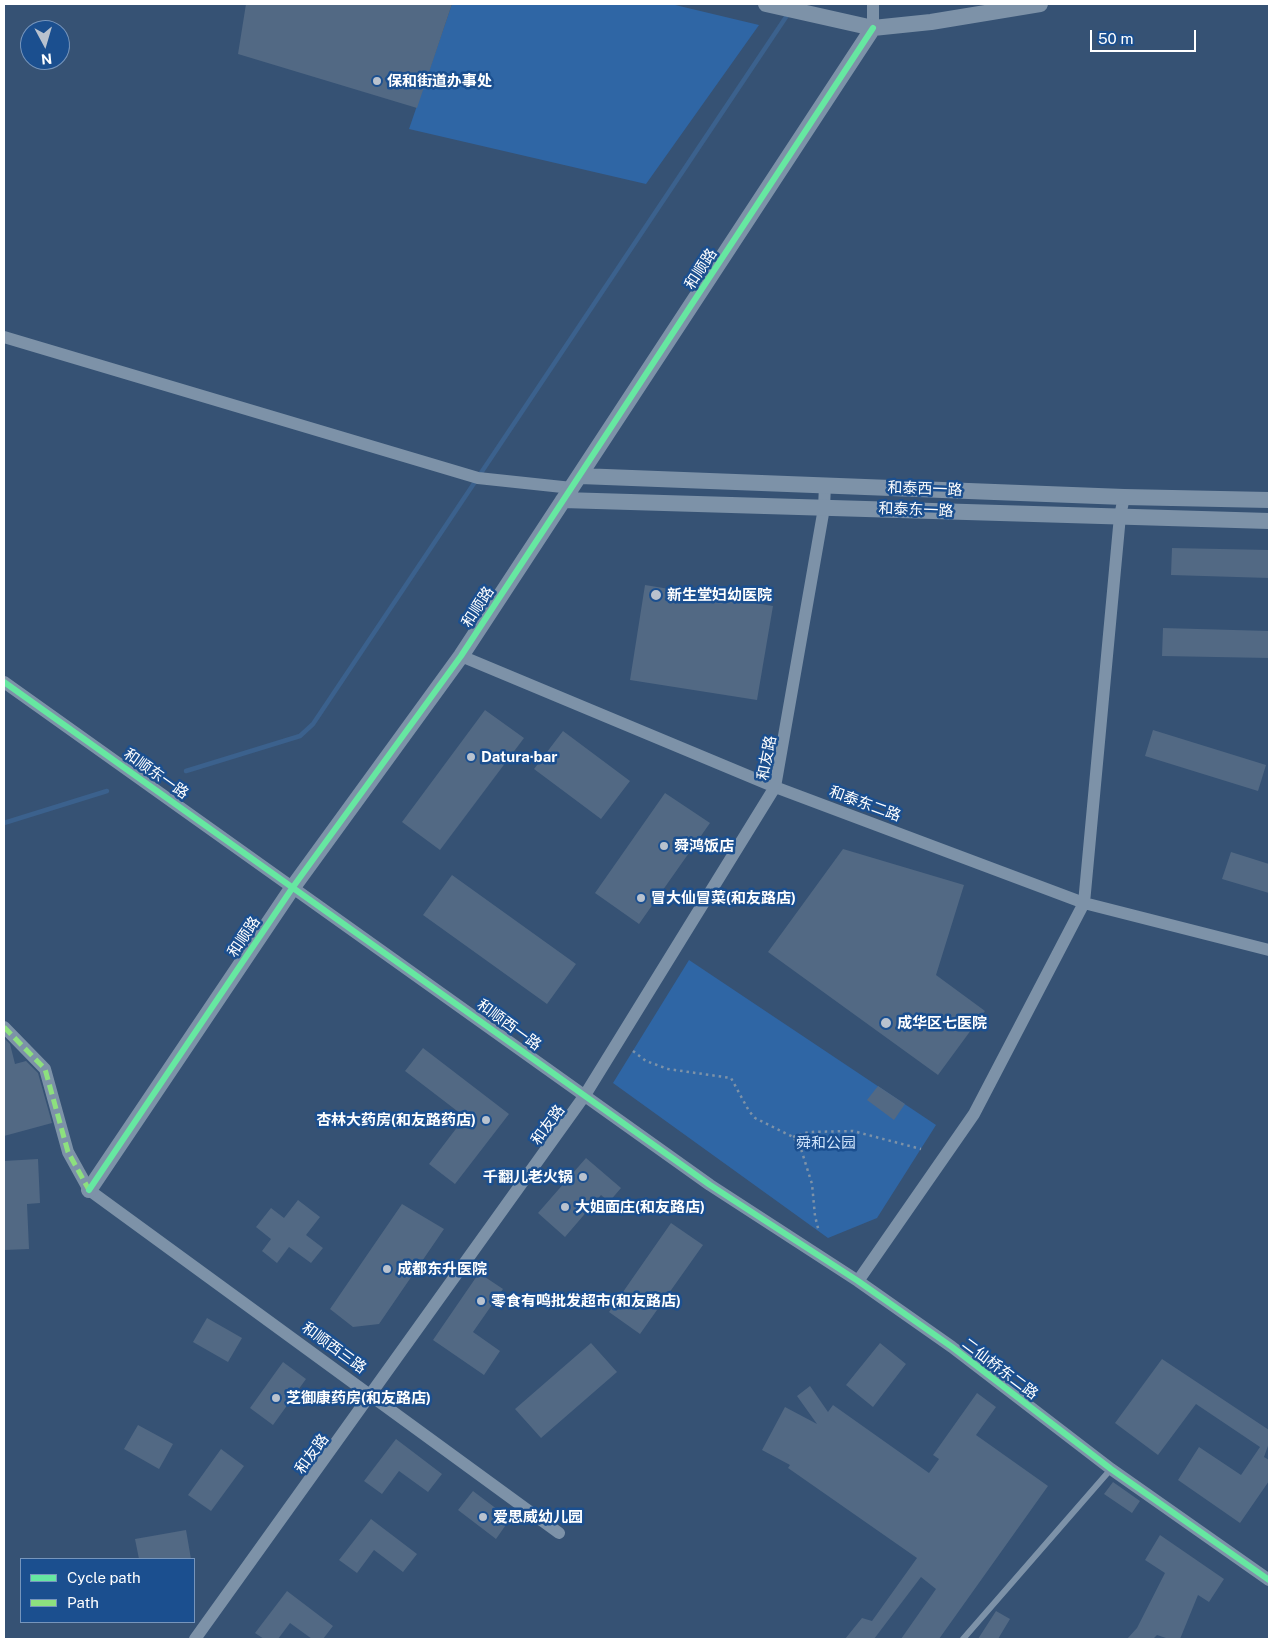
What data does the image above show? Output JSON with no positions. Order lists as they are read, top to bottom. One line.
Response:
{"streets":{"street":["和顺路","和泰西一路","和泰东一路","和友路","和顺东一路","和泰东二路","和顺西一路","和顺西三路","二仙桥东二路"]},"crossings":[["和顺路","和泰西一路"],["和顺路","和泰东一路"],["和顺路","和顺东一路"],["和顺路","和泰东二路"],["和顺路","和顺西一路"],["和顺路","和顺西三路"],["和泰西一路","和泰东一路"],["和泰西一路","和友路"],["和泰东一路","和友路"],["和友路","和泰东二路"],["和友路","和顺西一路"],["和友路","和顺西三路"],["和顺东一路","和顺西一路"],["和顺西一路","二仙桥东二路"]],"parks":["舜和公园"],"places":["保和街道办事处","新生堂妇幼医院","Datura·bar","舜鸿饭店","冒大仙冒菜(和友路店)","成华区七医院","杏林大药房(和友路药店)","千翻儿老火锅","大姐面庄(和友路店)","成都东升医院","零食有鸣批发超市(和友路店)","芝御康药房(和友路店)","爱思威幼儿园"],"legend":["Cycle path","Path"],"scale_bar":"50 m","north":"bottom"}
